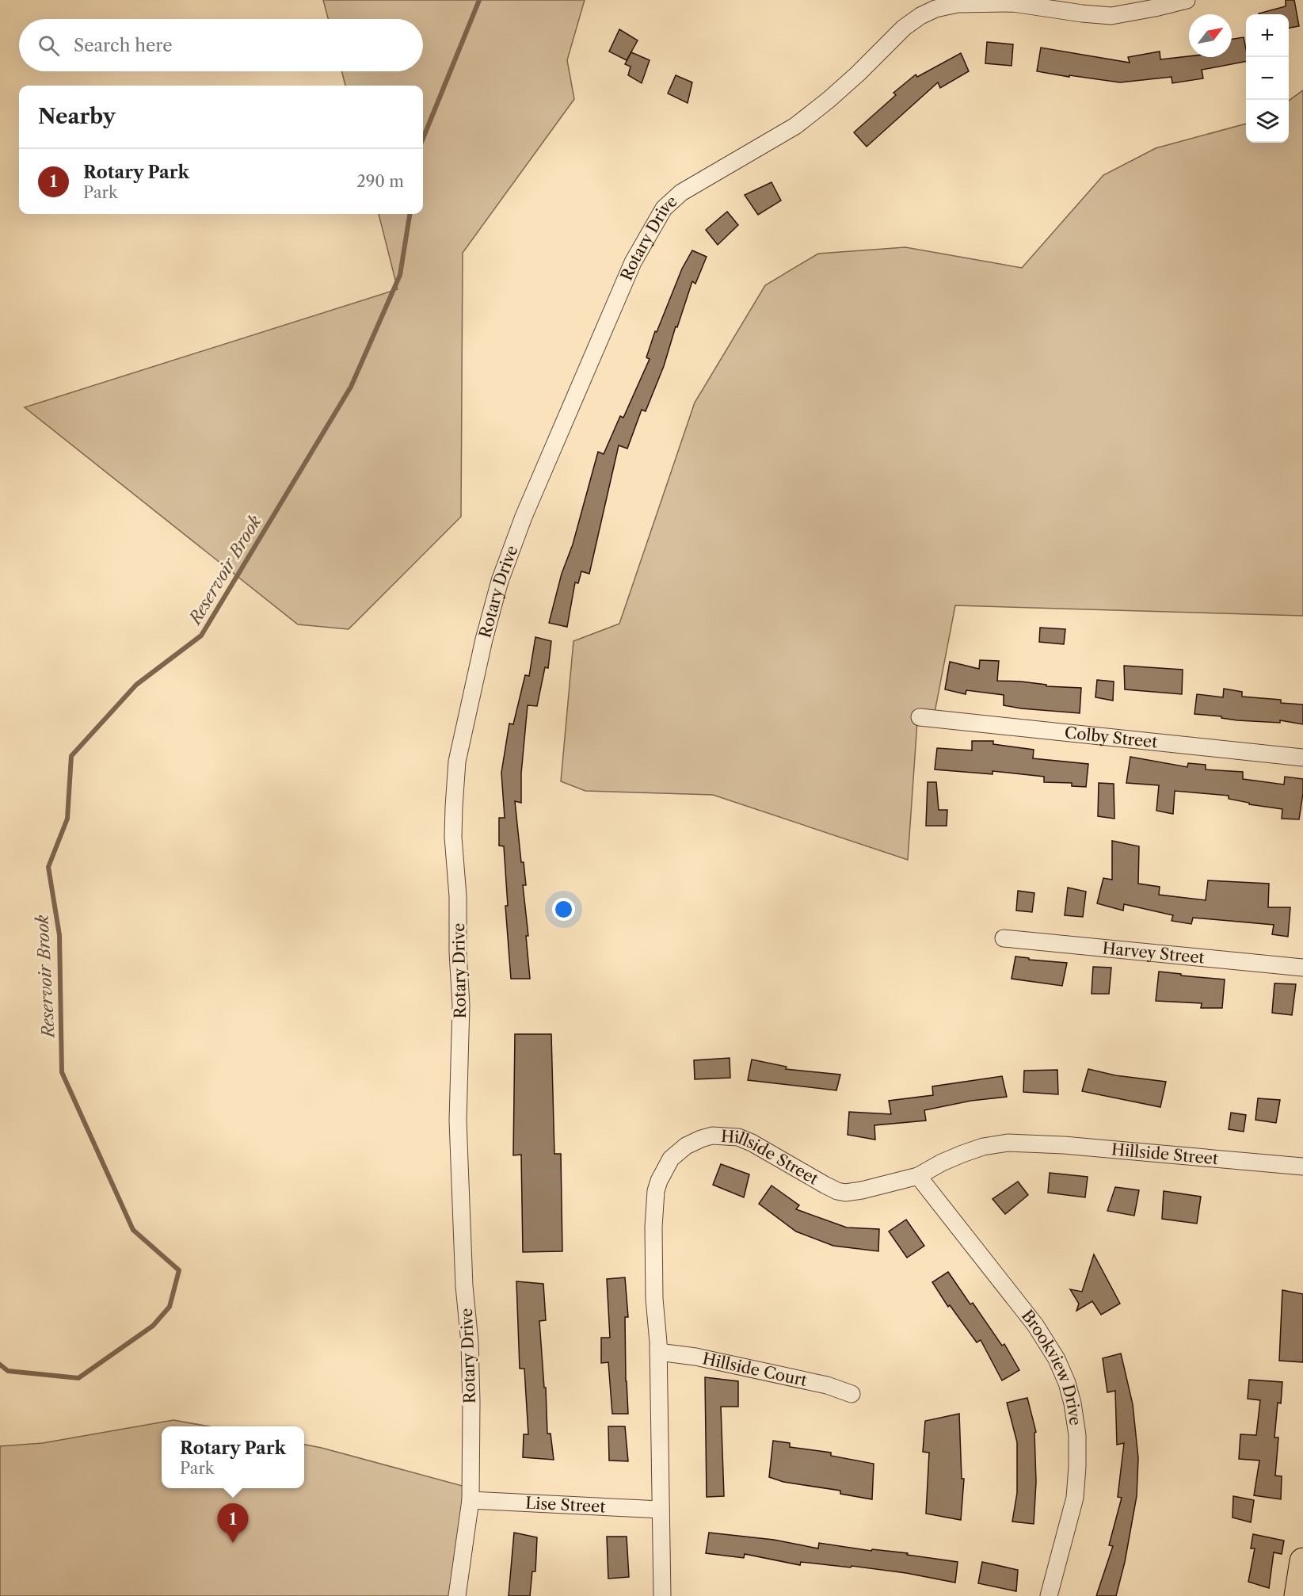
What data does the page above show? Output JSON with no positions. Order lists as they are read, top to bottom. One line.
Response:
{"streets":{"street":["Rotary Drive","Colby Street","Harvey Street","Hillside Street","Hillside Court","Brookview Drive","Lise Street"]},"crossings":[["Rotary Drive","Lise Street"],["Hillside Street","Hillside Court"],["Hillside Street","Brookview Drive"],["Hillside Street","Lise Street"]],"water":["Reservoir Brook"],"north":"top right","page":{"map_buttons":["+","−"],"search":"Search here","heading":"Nearby","list":[{"mark":"1","name":"Rotary Park","note":"Park","value":"290 m"}],"popup":["Rotary Park","Park"],"pins":"1"}}
